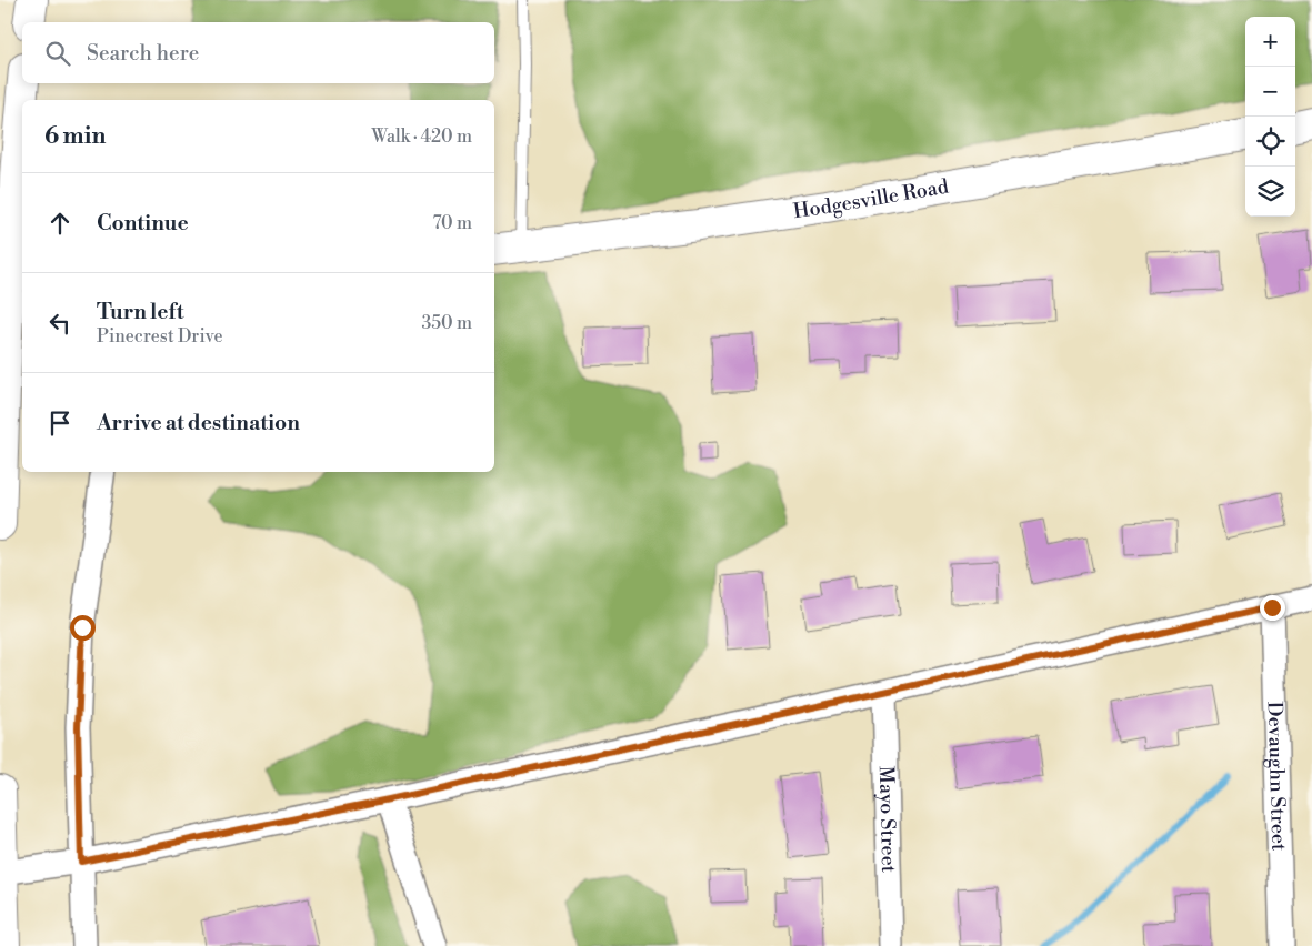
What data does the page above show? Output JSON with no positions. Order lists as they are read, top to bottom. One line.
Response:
{"streets":{"main road":["Hodgesville Road"],"street":["Devaughn Street","Mayo Street"]},"page":{"map_buttons":["+","−"],"search":"Search here","heading":["6 min","Walk · 420 m"],"list":[["Continue","70 m"],["Turn left","Pinecrest Drive","350 m"],"Arrive at destination"]}}
